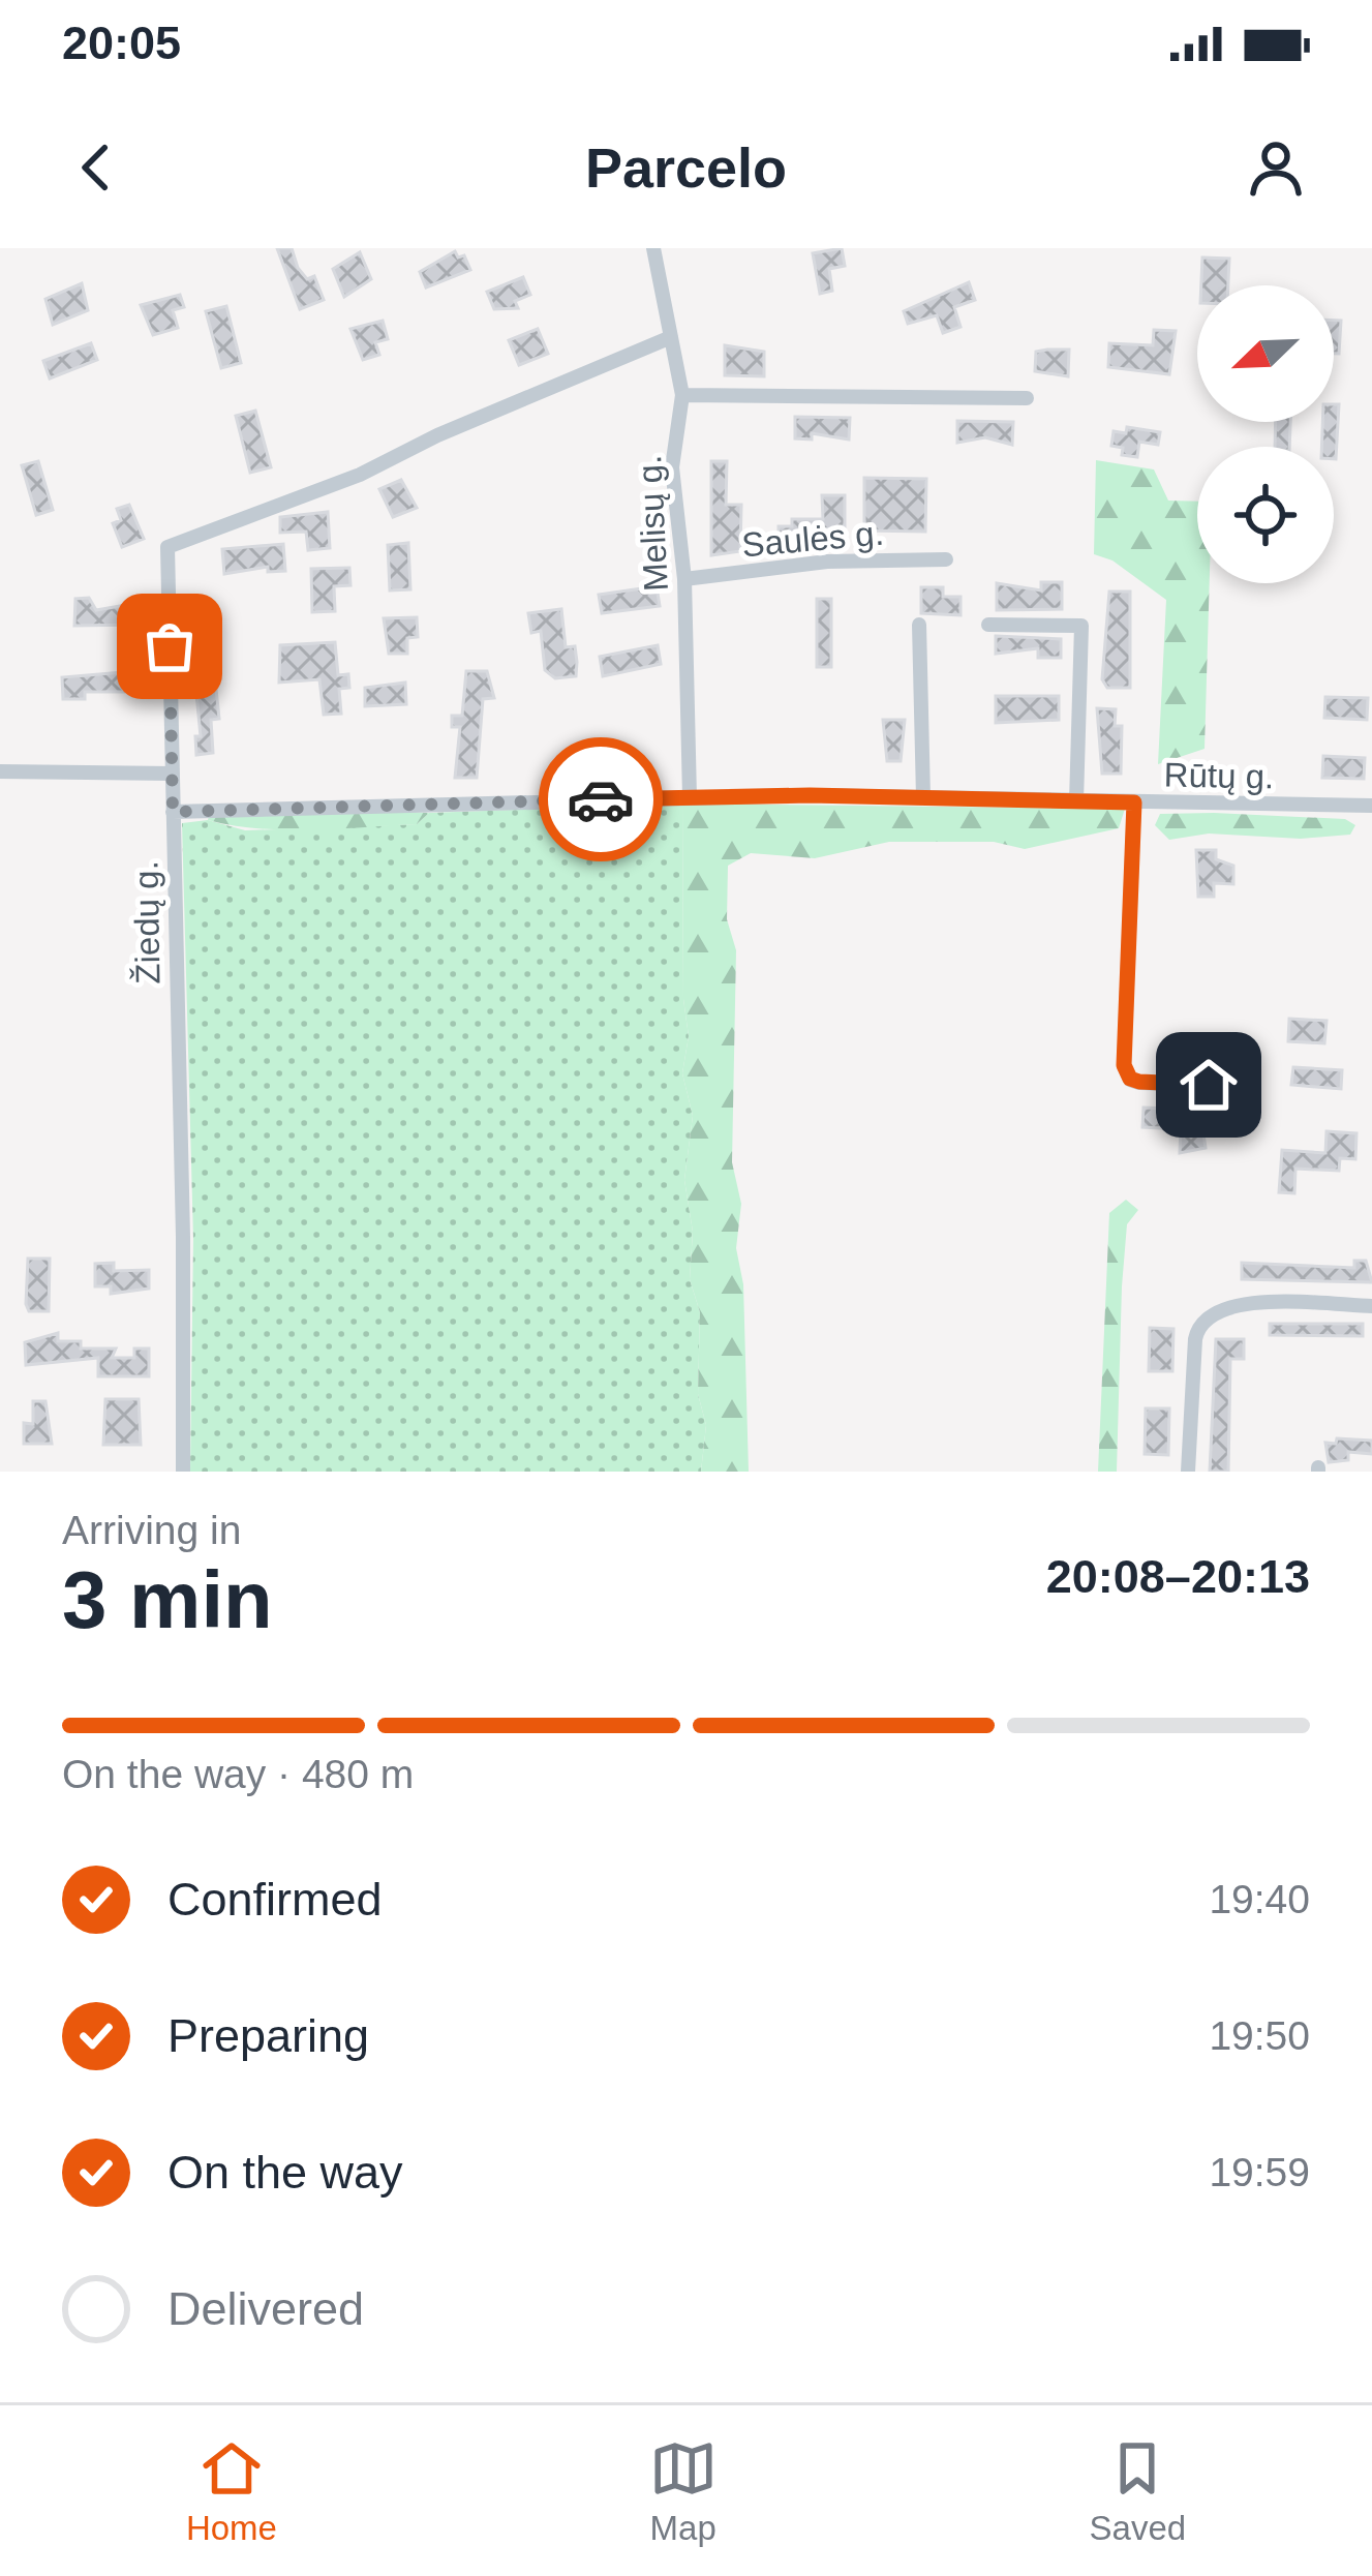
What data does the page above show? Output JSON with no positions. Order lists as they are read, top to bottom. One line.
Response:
{"streets":{"street":["Melisų g.","Saulės g.","Rūtų g.","Žiedų g."]},"crossings":[["Melisų g.","Saulės g."],["Melisų g.","Rūtų g."],["Melisų g.","Žiedų g."],["Rūtų g.","Žiedų g."]],"north":"bottom left","page":{"status":"20:05","header":"Parcelo","heading":["3 min","Arriving in","20:08–20:13"],"bar":"On the way · 480 m","list":[["Confirmed","19:40"],["Preparing","19:50"],["On the way","19:59"],"Delivered"],"tabs":["Home","Map","Saved"]}}
